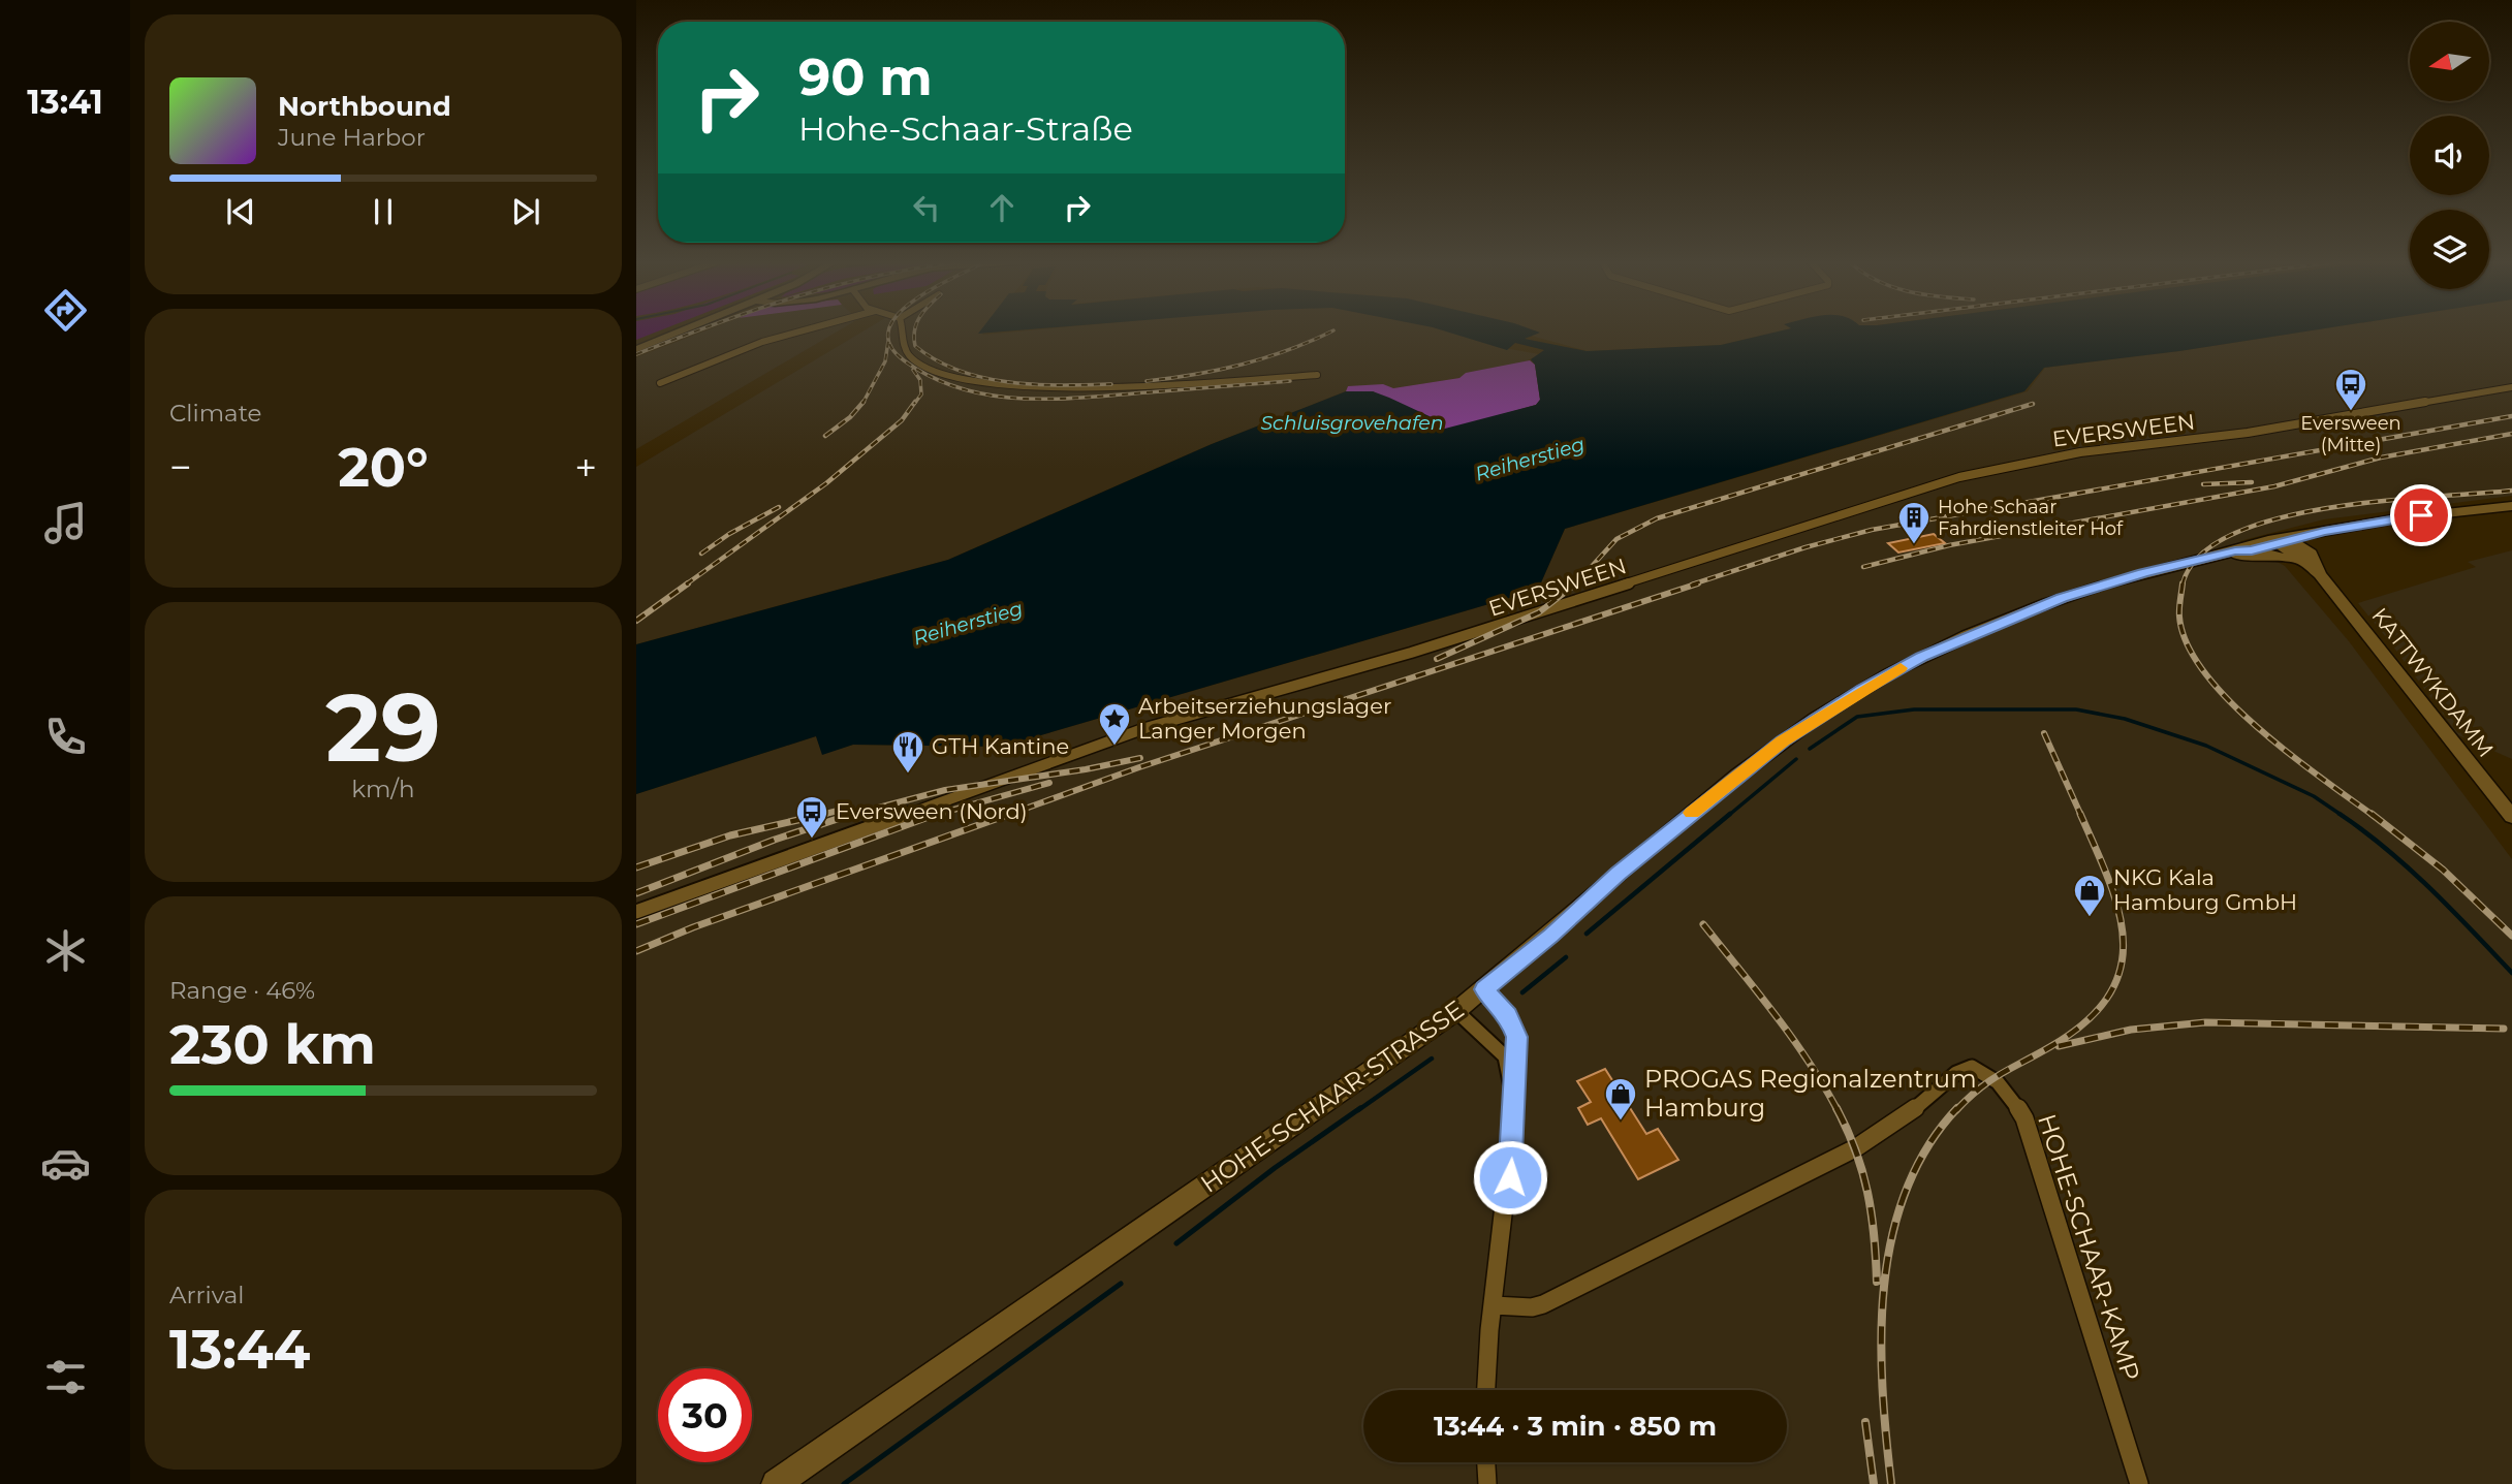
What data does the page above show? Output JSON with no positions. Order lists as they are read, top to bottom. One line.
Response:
{"streets":{"main road":["KATTWYKDAMM","HOHE-SCHAAR-STRASSE"],"street":["EVERSWEEN","HOHE-SCHAAR-KAMP"]},"crossings":[["KATTWYKDAMM","HOHE-SCHAAR-STRASSE"]],"water":["Schluisgrovehafen","Reiherstieg"],"places":{"bus stop":["Eversween (Mitte)","Eversween (Nord)"],"building":["Hohe Schaar Fahrdienstleiter Hof"],"place":["Arbeitserziehungslager Langer Morgen"],"restaurant":["GTH Kantine"],"shop":["NKG Kala Hamburg GmbH","PROGAS Regionalzentrum Hamburg"]},"north":"left","page":{"tabs":"13:41","turn":["90 m","Hohe-Schaar-Straße"],"song":["Northbound","June Harbor"],"tile":["Climate",["29","km/h"],["Range · 46%","230 km"],["Arrival","13:44"]],"heat":["−","20°","+"],"limit":"30","trip":"13:44 · 3 min · 850 m"}}
